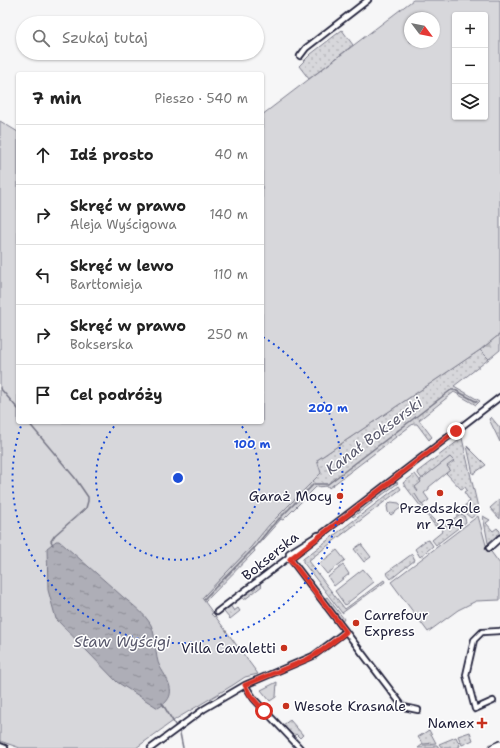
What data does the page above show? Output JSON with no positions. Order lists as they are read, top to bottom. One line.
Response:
{"streets":{"street":["Bokserska"]},"water":["Kanał Bokserski","Staw Wyścigi"],"places":{"other":["Przedszkole nr 274","Garaż Mocy","Carrefour Express","Villa Cavaletti","Wesołe Krasnale"],"health":["Namex"]},"north":"bottom right","page":{"map_buttons":["+","−"],"search":"Szukaj tutaj","heading":["7 min","Pieszo · 540 m"],"list":[["Idź prosto","40 m"],["Skręć w prawo","Aleja Wyścigowa","140 m"],["Skręć w lewo","Bartłomieja","110 m"],["Skręć w prawo","Bokserska","250 m"],"Cel podróży"]},"rings":["200 m","100 m"]}
